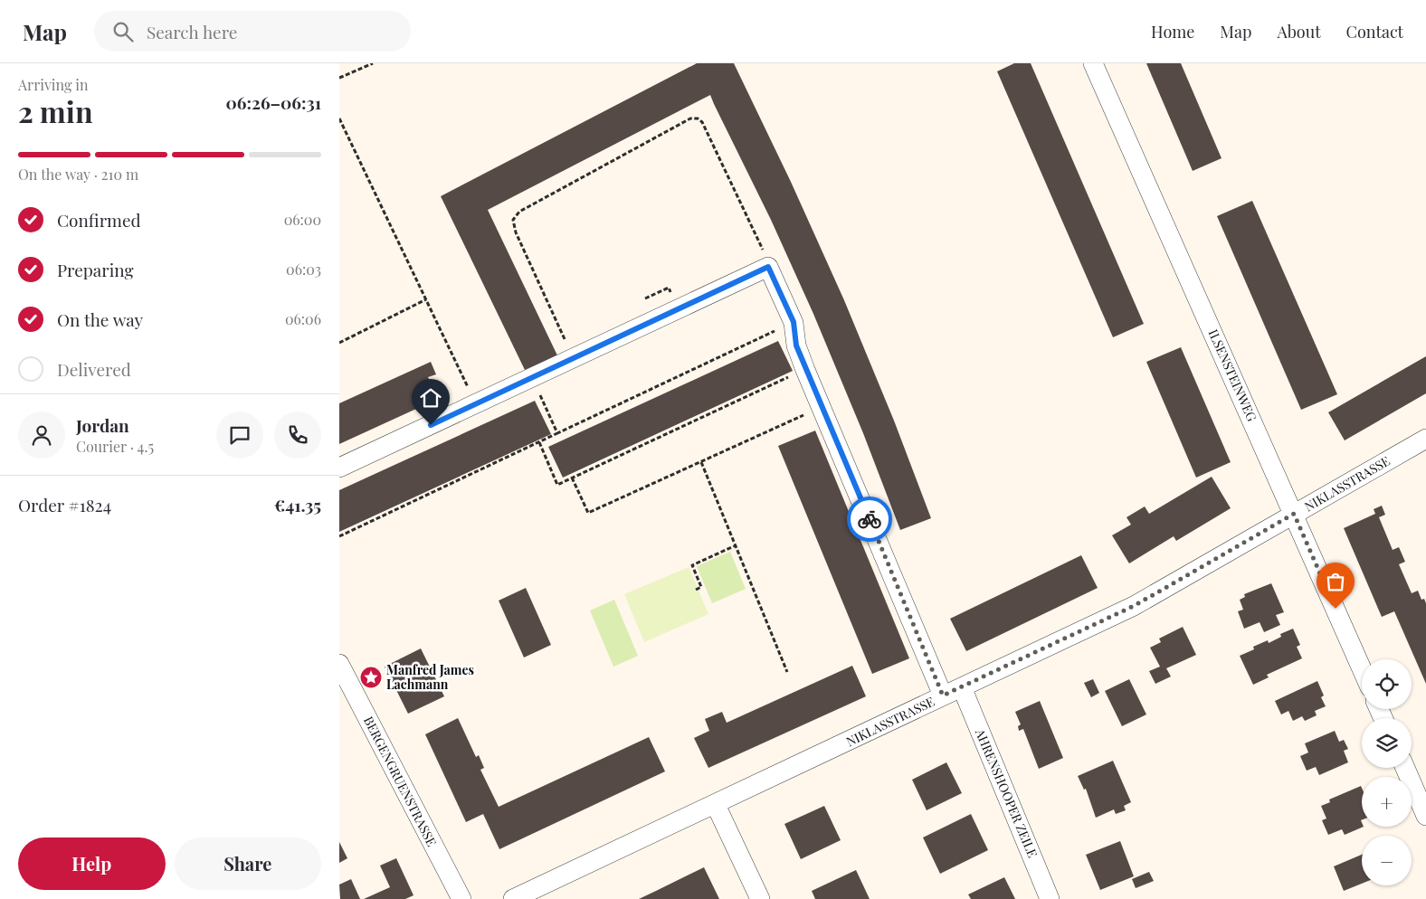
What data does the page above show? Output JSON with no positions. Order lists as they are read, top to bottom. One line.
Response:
{"streets":{"street":["ILSENSTEINWEG","NIKLASSTRASSE","BERGENGRUENSTRASSE","AHRENSHOOPER ZEILE"]},"crossings":[["ILSENSTEINWEG","NIKLASSTRASSE"],["NIKLASSTRASSE","AHRENSHOOPER ZEILE"]],"places":{"place":["Manfred James Lachmann"]},"page":{"header":"Map","search":"Search here","nav":["Home","Map","About","Contact"],"heading":["2 min","Arriving in","06:26–06:31"],"panel":["Jordan","Courier · 4.5","Order #1824","€41.35"],"bar":"On the way · 210 m","list":[["Confirmed","06:00"],["Preparing","06:03"],["On the way","06:06"],"Delivered"],"map_buttons":["+","−"],"buttons":["Help","Share"]}}
